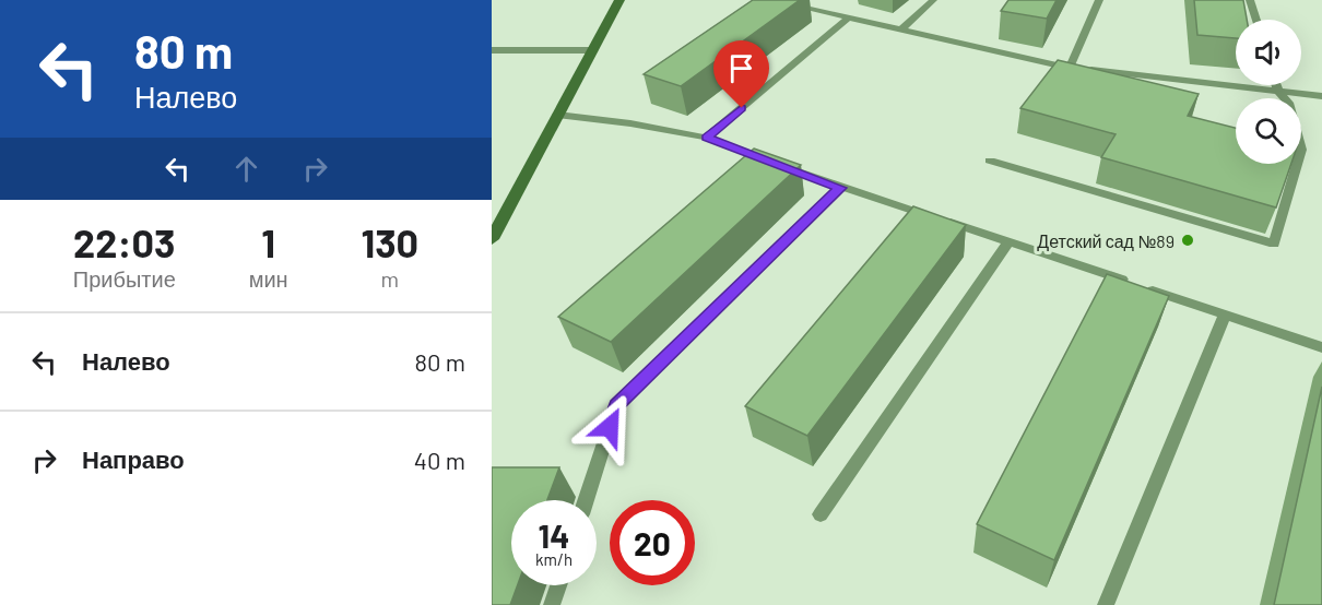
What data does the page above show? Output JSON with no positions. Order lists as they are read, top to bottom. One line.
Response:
{"places":["Детский сад №89"],"page":{"turn":["80 m","Налево"],"eta":["22:03","Прибытие","1","мин","130","m"],"list":[{"name":"Налево","value":"80 m"},{"name":"Направо","value":"40 m"}],"speed":"14 km/h","limit":"20"}}
